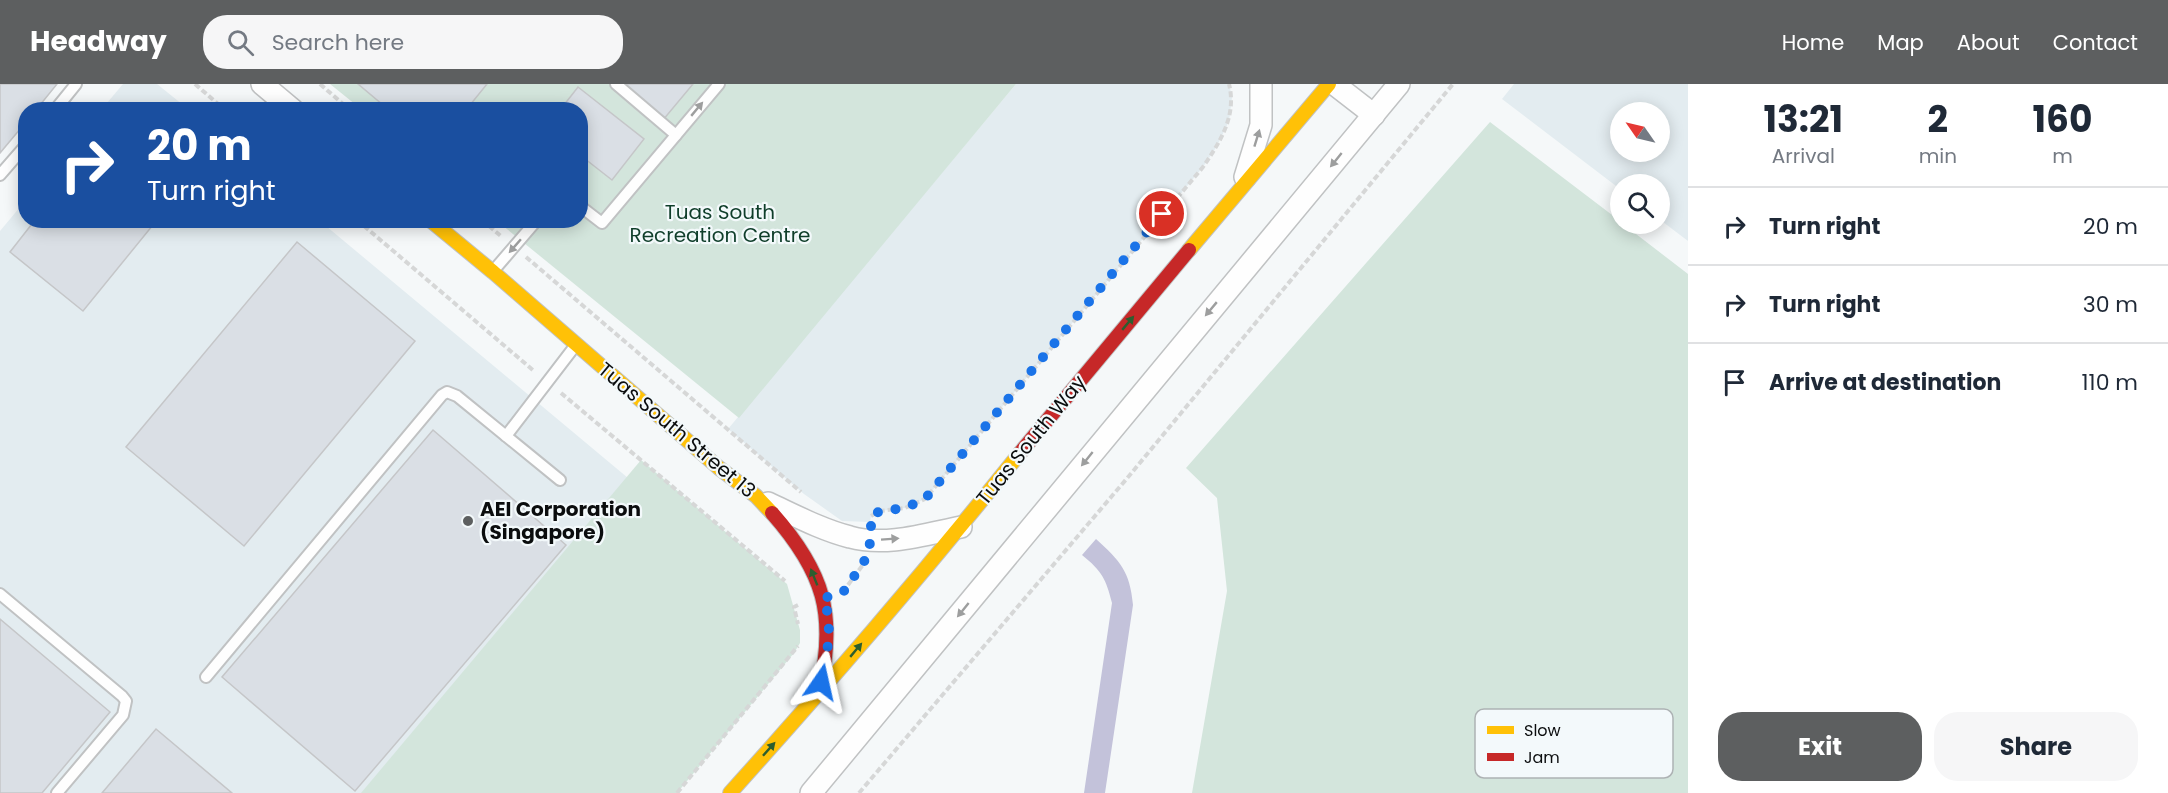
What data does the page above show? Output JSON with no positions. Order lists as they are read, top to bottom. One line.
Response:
{"streets":{"street":["Tuas South Street 13","Tuas South Way"]},"crossings":[["Tuas South Street 13","Tuas South Way"]],"parks":["Tuas South Recreation Centre"],"places":["AEI Corporation (Singapore)"],"legend":["Slow","Jam"],"north":"top left","page":{"header":"Headway","search":"Search here","nav":["Home","Map","About","Contact"],"eta":["13:21","Arrival","2","min","160","m"],"turn":["20 m","Turn right"],"list":[{"name":"Turn right","value":"20 m"},{"name":"Turn right","value":"30 m"},{"name":"Arrive at destination","value":"110 m"}],"buttons":["Exit","Share"]}}
